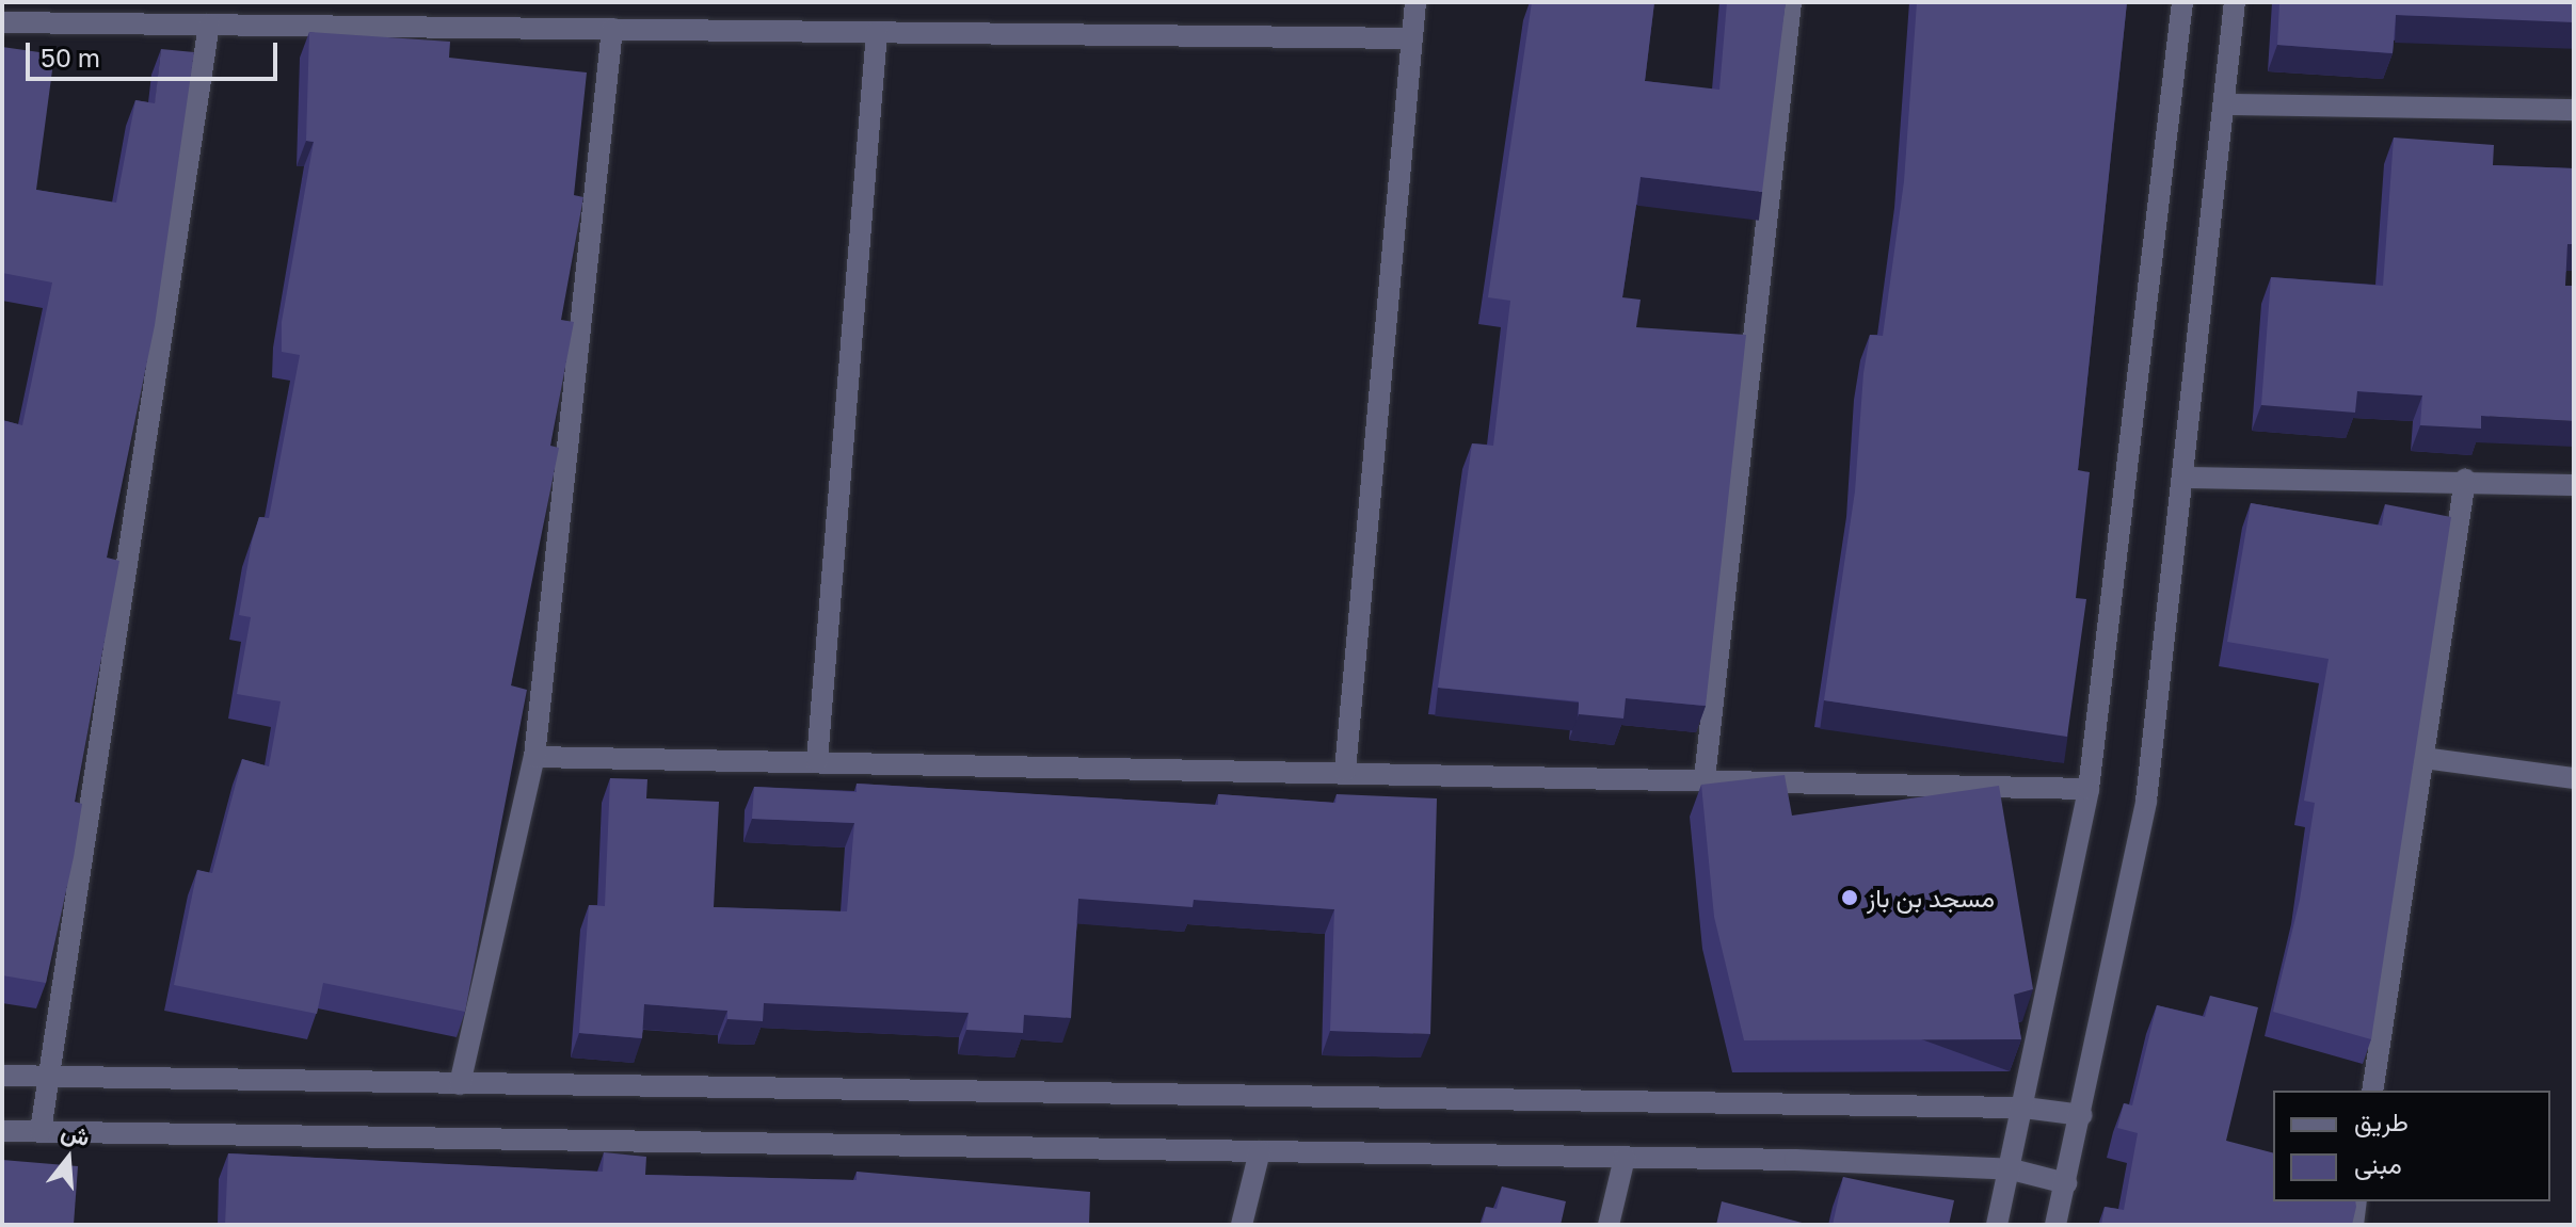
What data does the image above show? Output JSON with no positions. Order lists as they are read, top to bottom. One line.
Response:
{"places":["مسجد بن باز"],"legend":["طريق","مبنى"],"scale_bar":"50 m","north":"top"}
